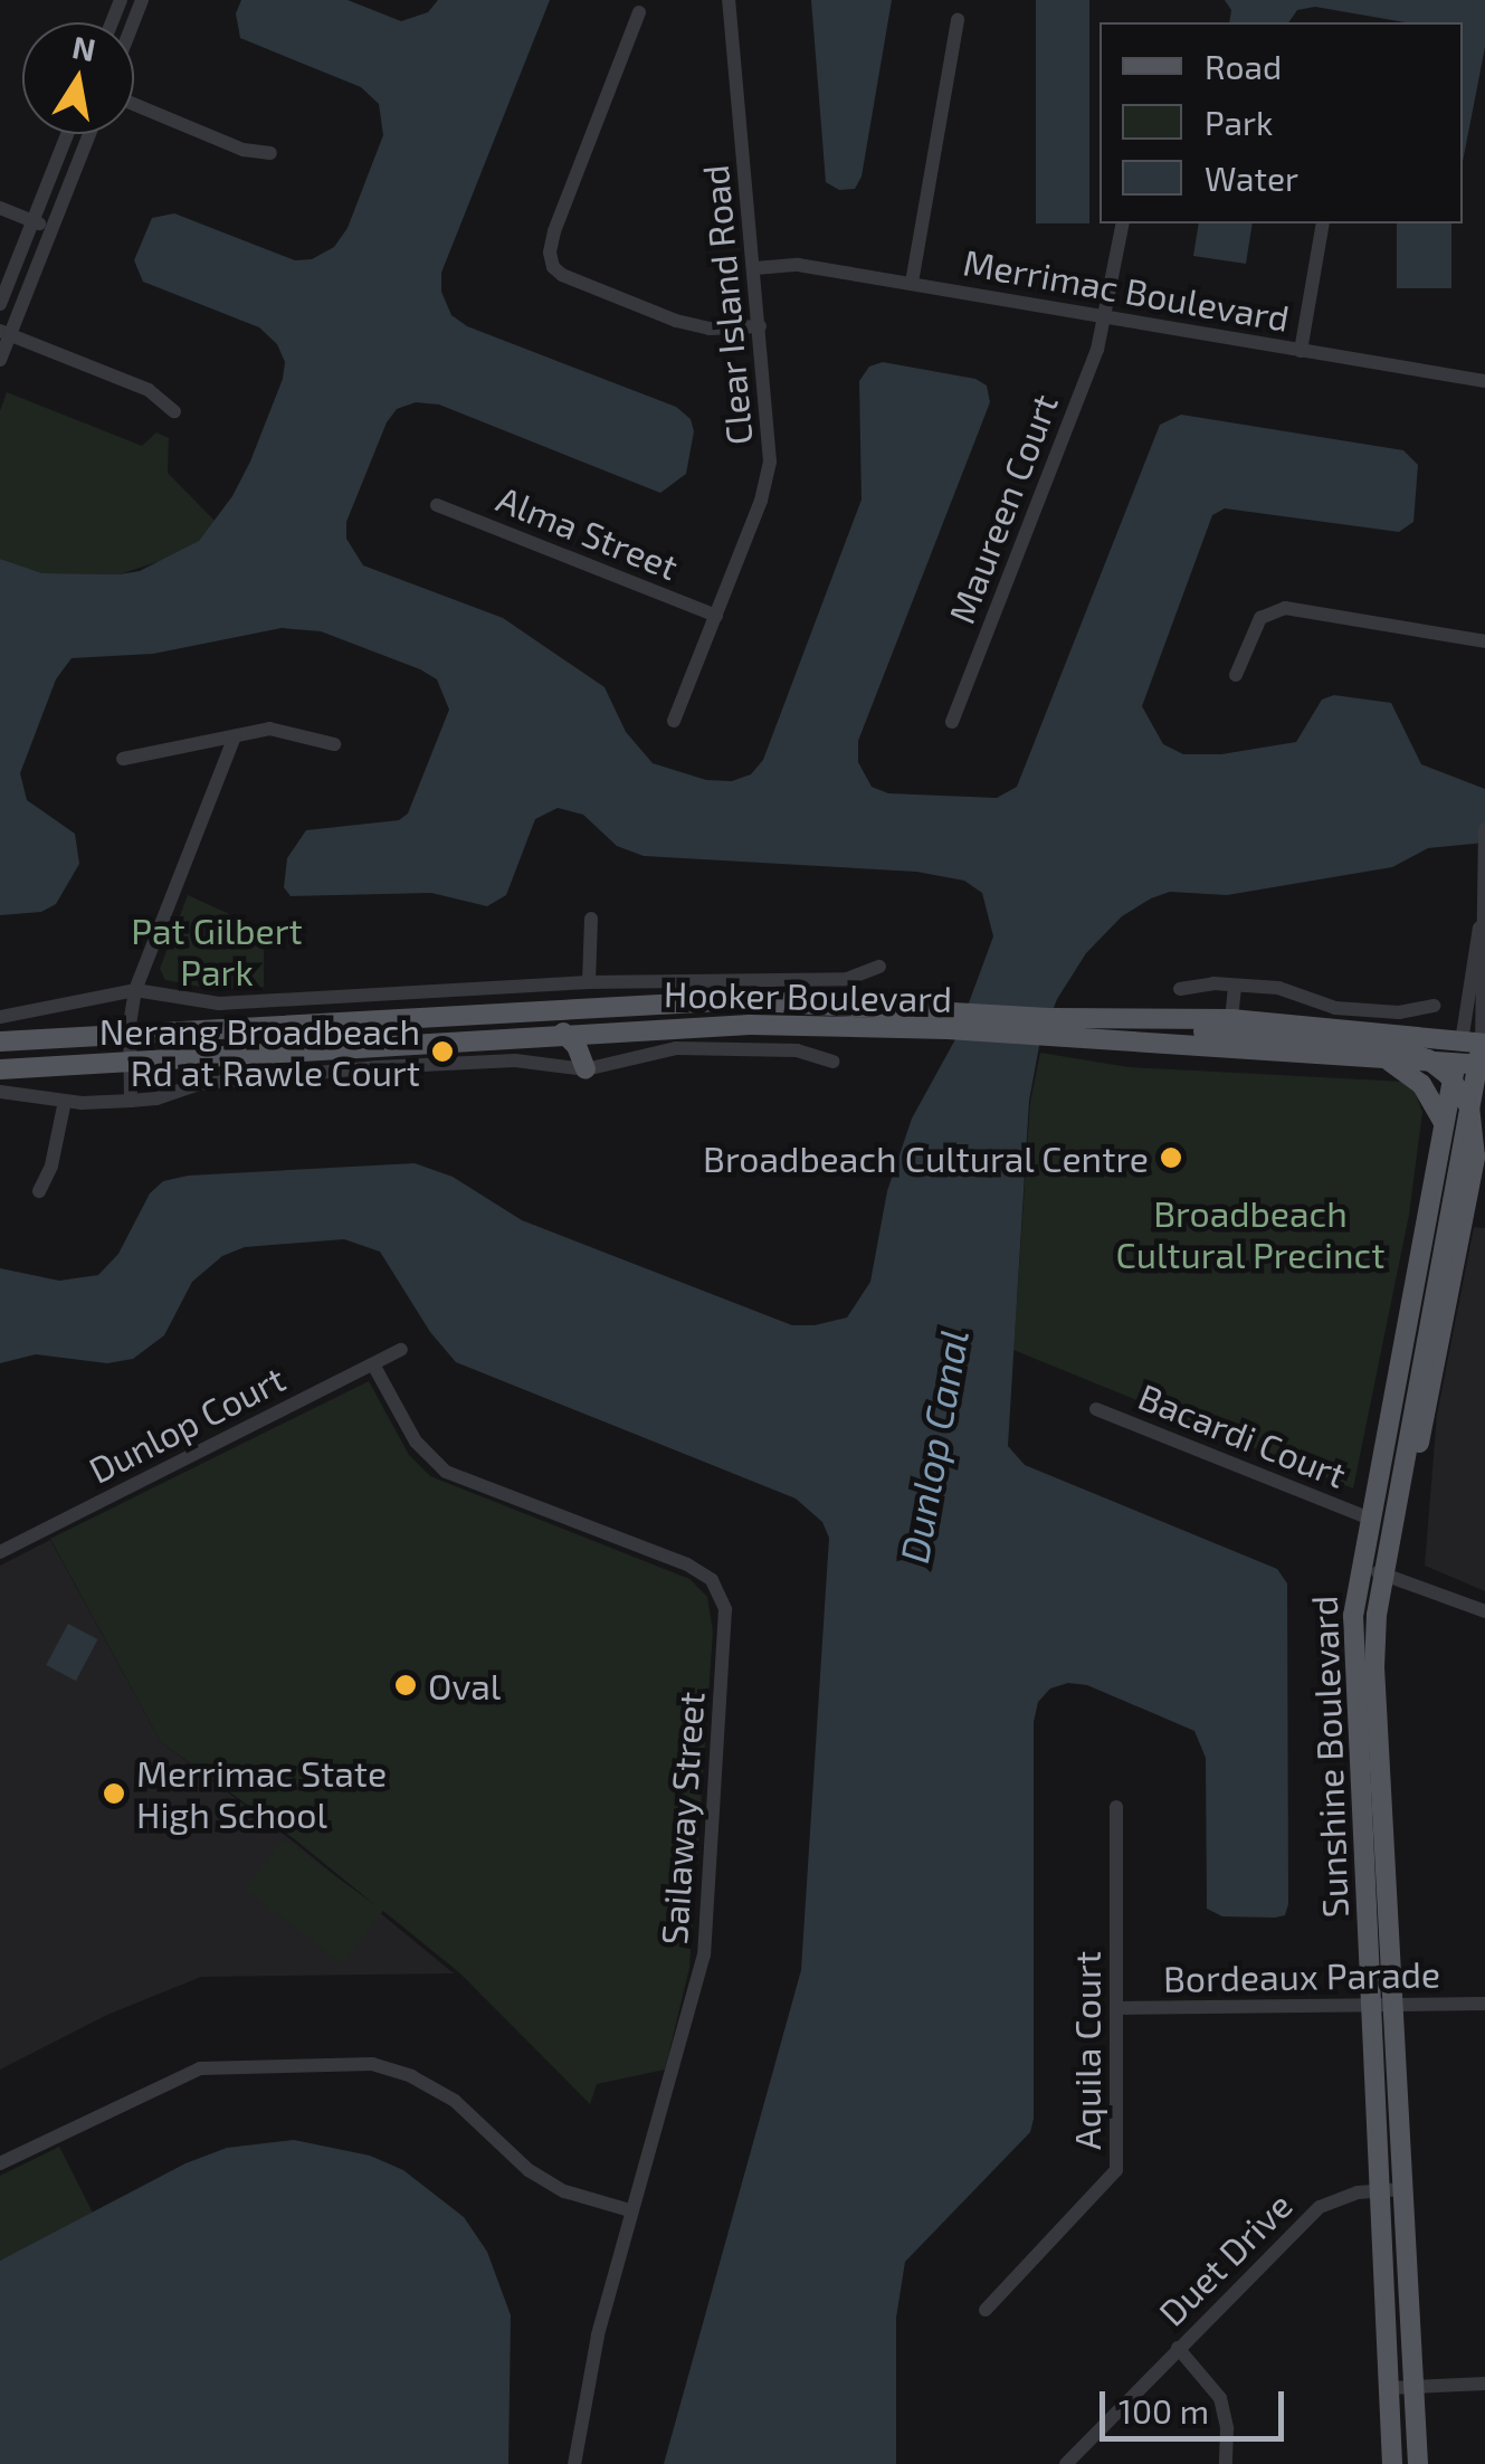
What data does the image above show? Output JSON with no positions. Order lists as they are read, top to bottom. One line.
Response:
{"streets":{"main road":["Hooker Boulevard","Sunshine Boulevard"],"street":["Merrimac Boulevard","Clear Island Road","Maureen Court","Alma Street","Dunlop Court","Bacardi Court","Sailaway Street","Bordeaux Parade","Aquila Court","Duet Drive"]},"crossings":[["Merrimac Boulevard","Clear Island Road"],["Merrimac Boulevard","Maureen Court"],["Clear Island Road","Alma Street"],["Hooker Boulevard","Sunshine Boulevard"],["Dunlop Court","Sailaway Street"],["Bacardi Court","Sunshine Boulevard"],["Sunshine Boulevard","Bordeaux Parade"],["Sunshine Boulevard","Duet Drive"],["Bordeaux Parade","Aquila Court"]],"water":["Dunlop Canal"],"parks":["Pat Gilbert Park","Broadbeach Cultural Precinct"],"places":["Nerang Broadbeach Rd at Rawle Court","Broadbeach Cultural Centre","Oval","Merrimac State High School"],"legend":["Road","Park","Water"],"scale_bar":"100 m","north":"top"}
